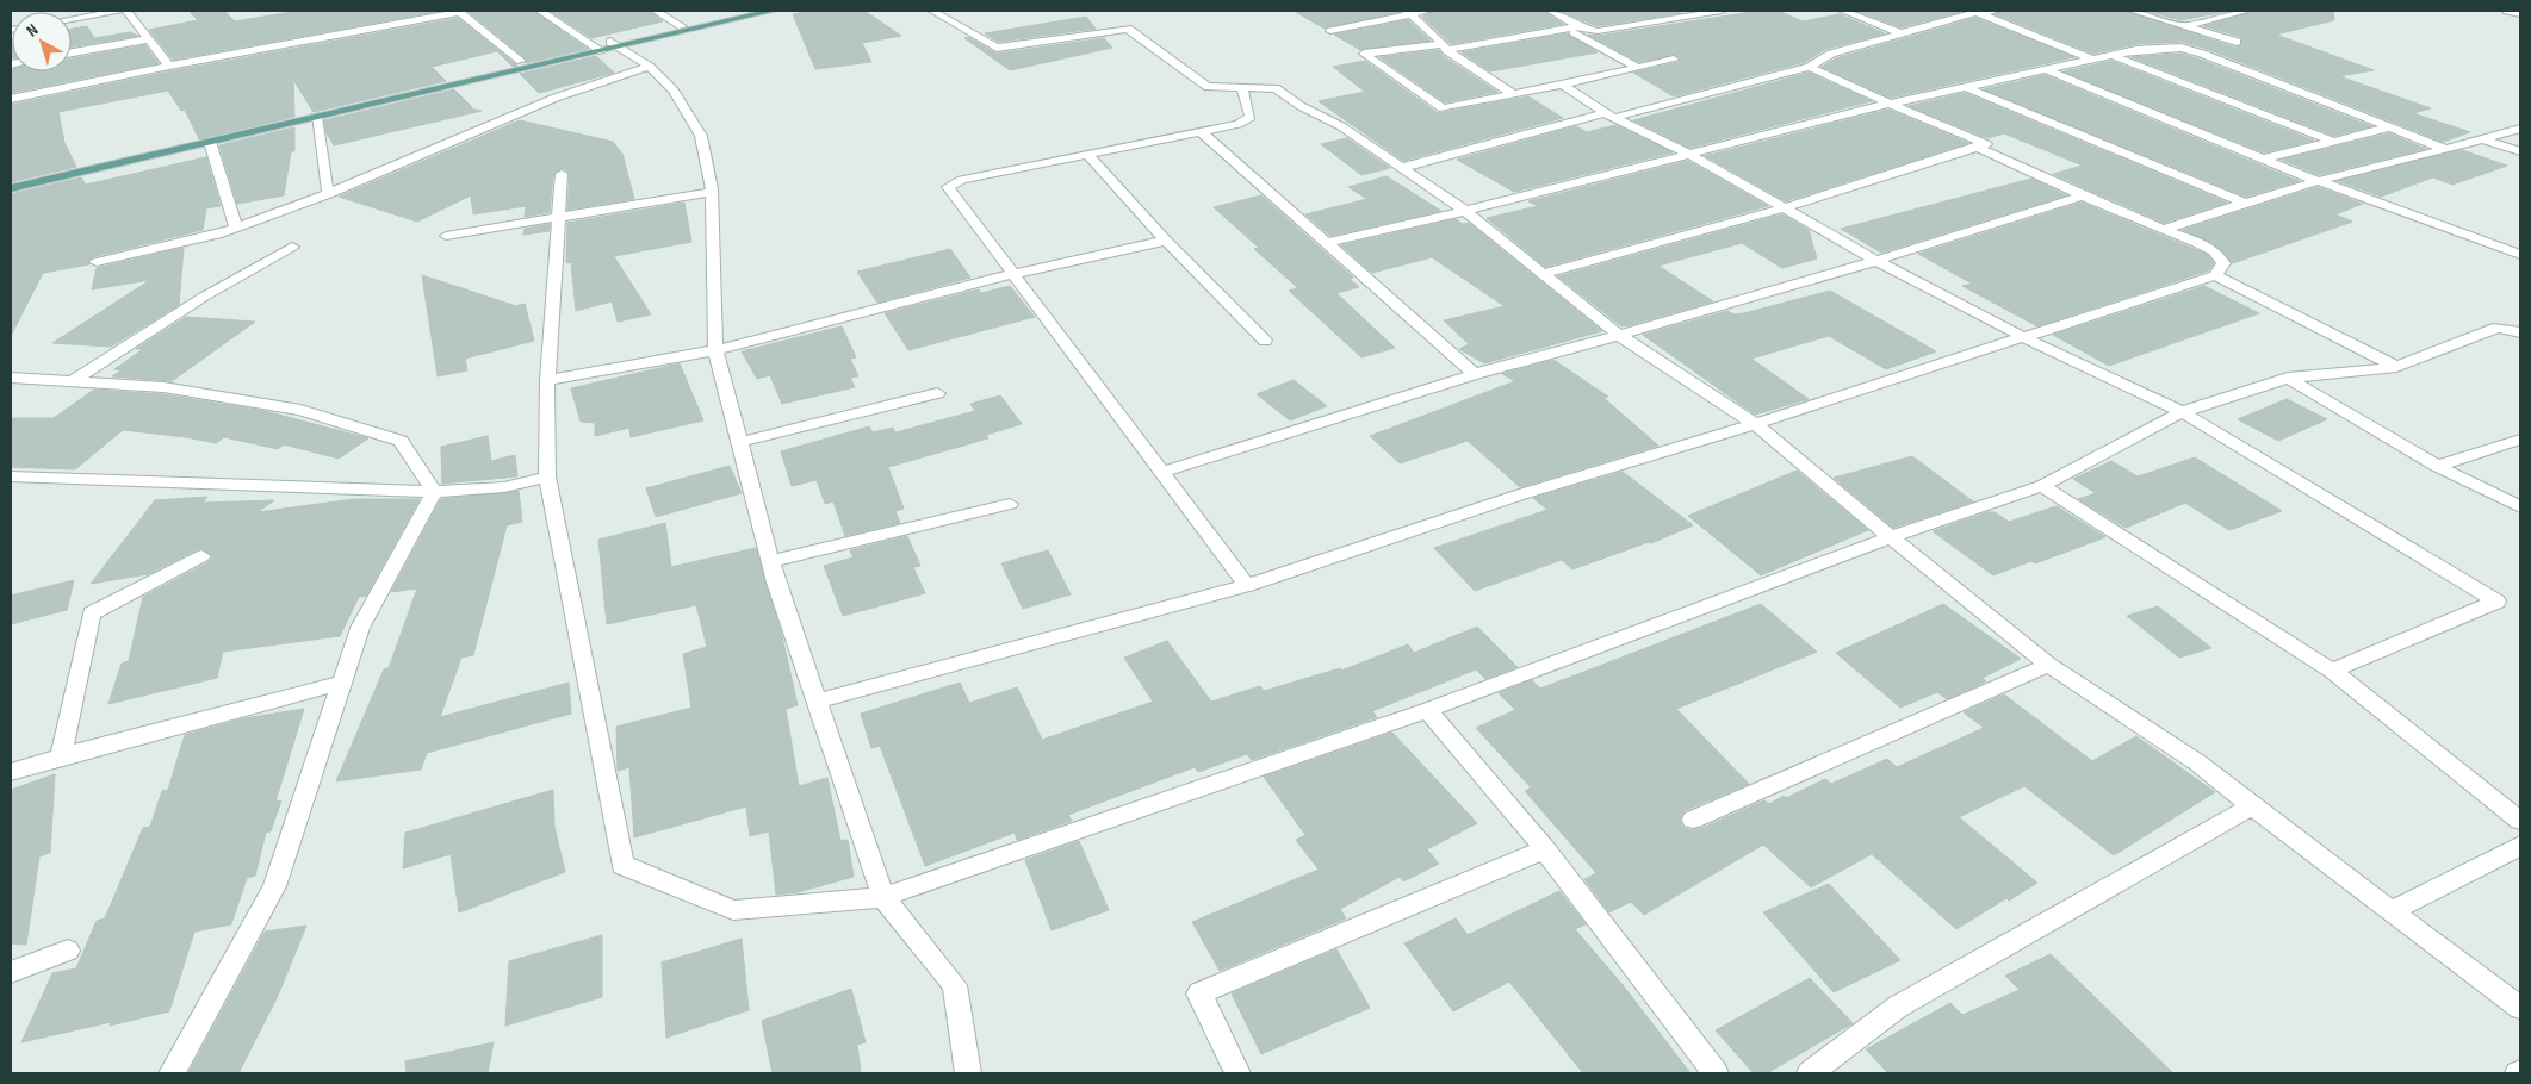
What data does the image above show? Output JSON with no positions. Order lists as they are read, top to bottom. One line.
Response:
{"north":"top left"}
